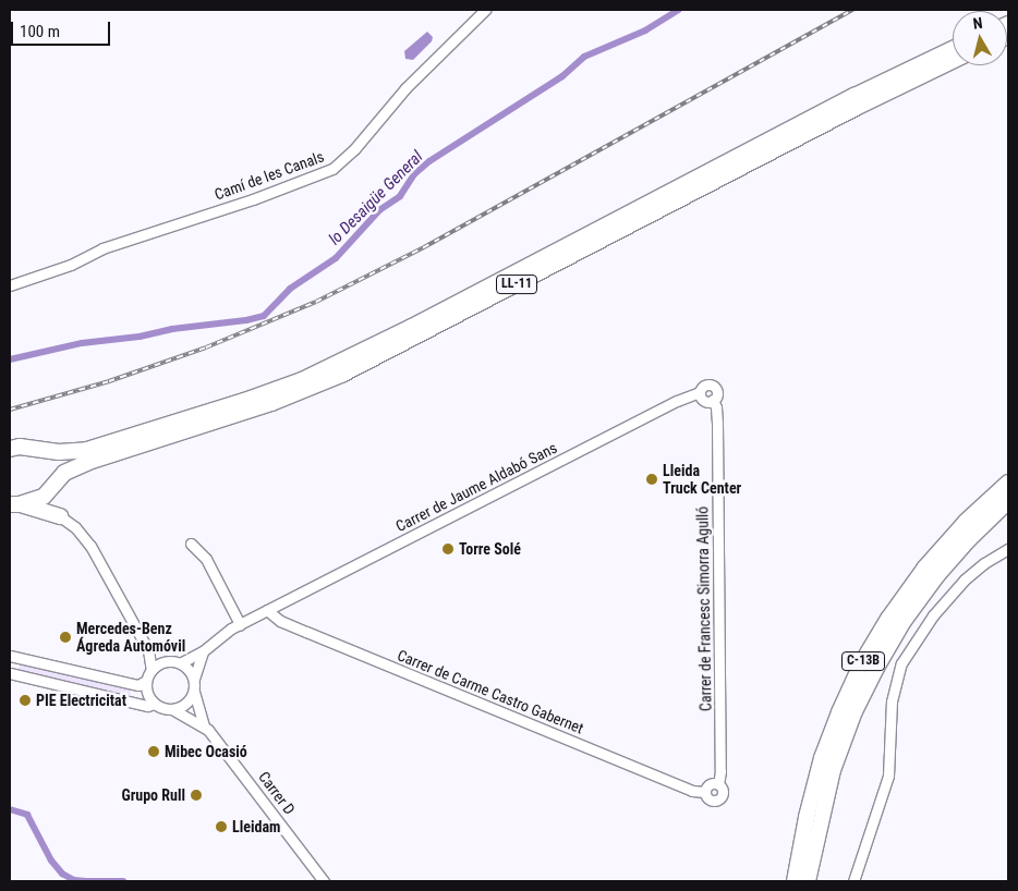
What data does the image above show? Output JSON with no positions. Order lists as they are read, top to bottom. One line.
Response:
{"streets":{"highway":["LL-11","C-13B"],"street":["Camí de les Canals","Carrer de Jaume Aldabó Sans","Carrer de Francesc Simorra Agulló","Carrer de Carme Castro Gabernet","Carrer D"]},"crossings":[["Carrer de Jaume Aldabó Sans","Carrer de Francesc Simorra Agulló"],["Carrer de Jaume Aldabó Sans","Carrer de Carme Castro Gabernet"],["Carrer de Jaume Aldabó Sans","Carrer D"],["Carrer de Francesc Simorra Agulló","Carrer de Carme Castro Gabernet"]],"water":["lo Desaigüe General"],"places":["Lleida Truck Center","Torre Solé","Mercedes-Benz Ágreda Automóvil","PIE Electricitat","Mibec Ocasió","Grupo Rull","Lleidam"],"scale_bar":"100 m","north":"top"}
